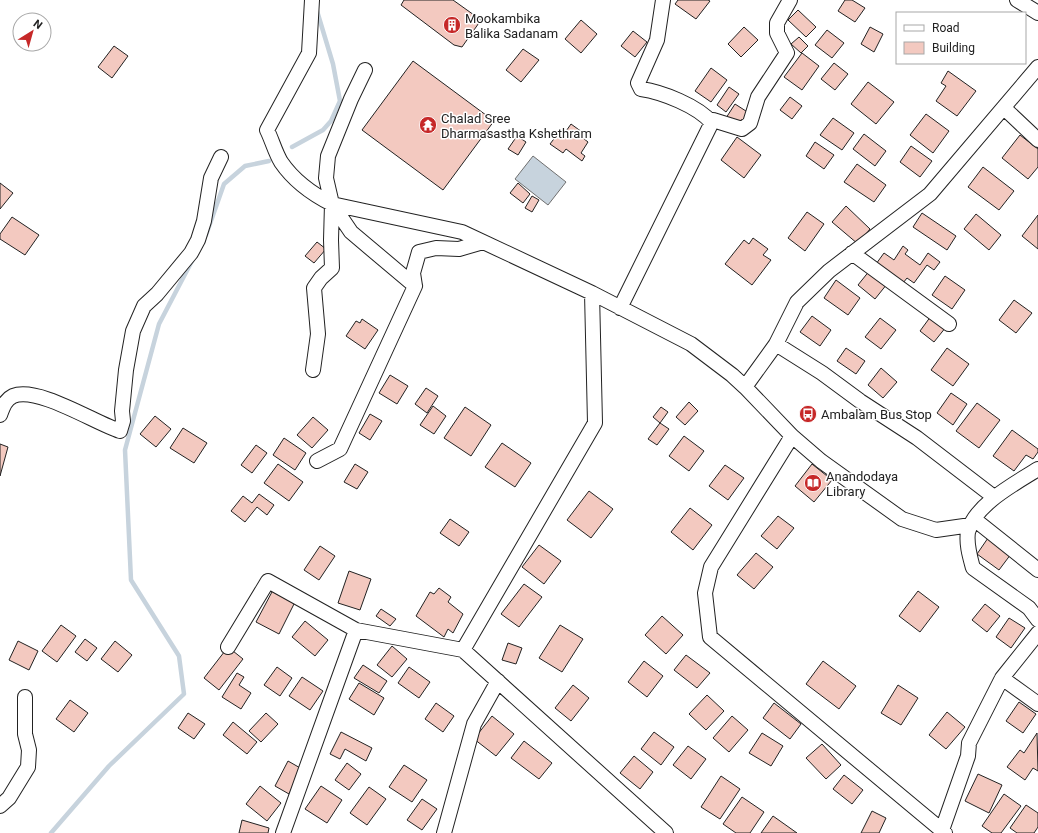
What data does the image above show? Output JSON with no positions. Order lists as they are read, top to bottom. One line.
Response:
{"places":{"building":["Mookambika Balika Sadanam"],"temple":["Chalad Sree Dharmasastha Kshethram"],"bus stop":["Ambalam Bus Stop"],"library":["Anandodaya Library"]},"legend":["Road","Building"],"north":"top right"}
